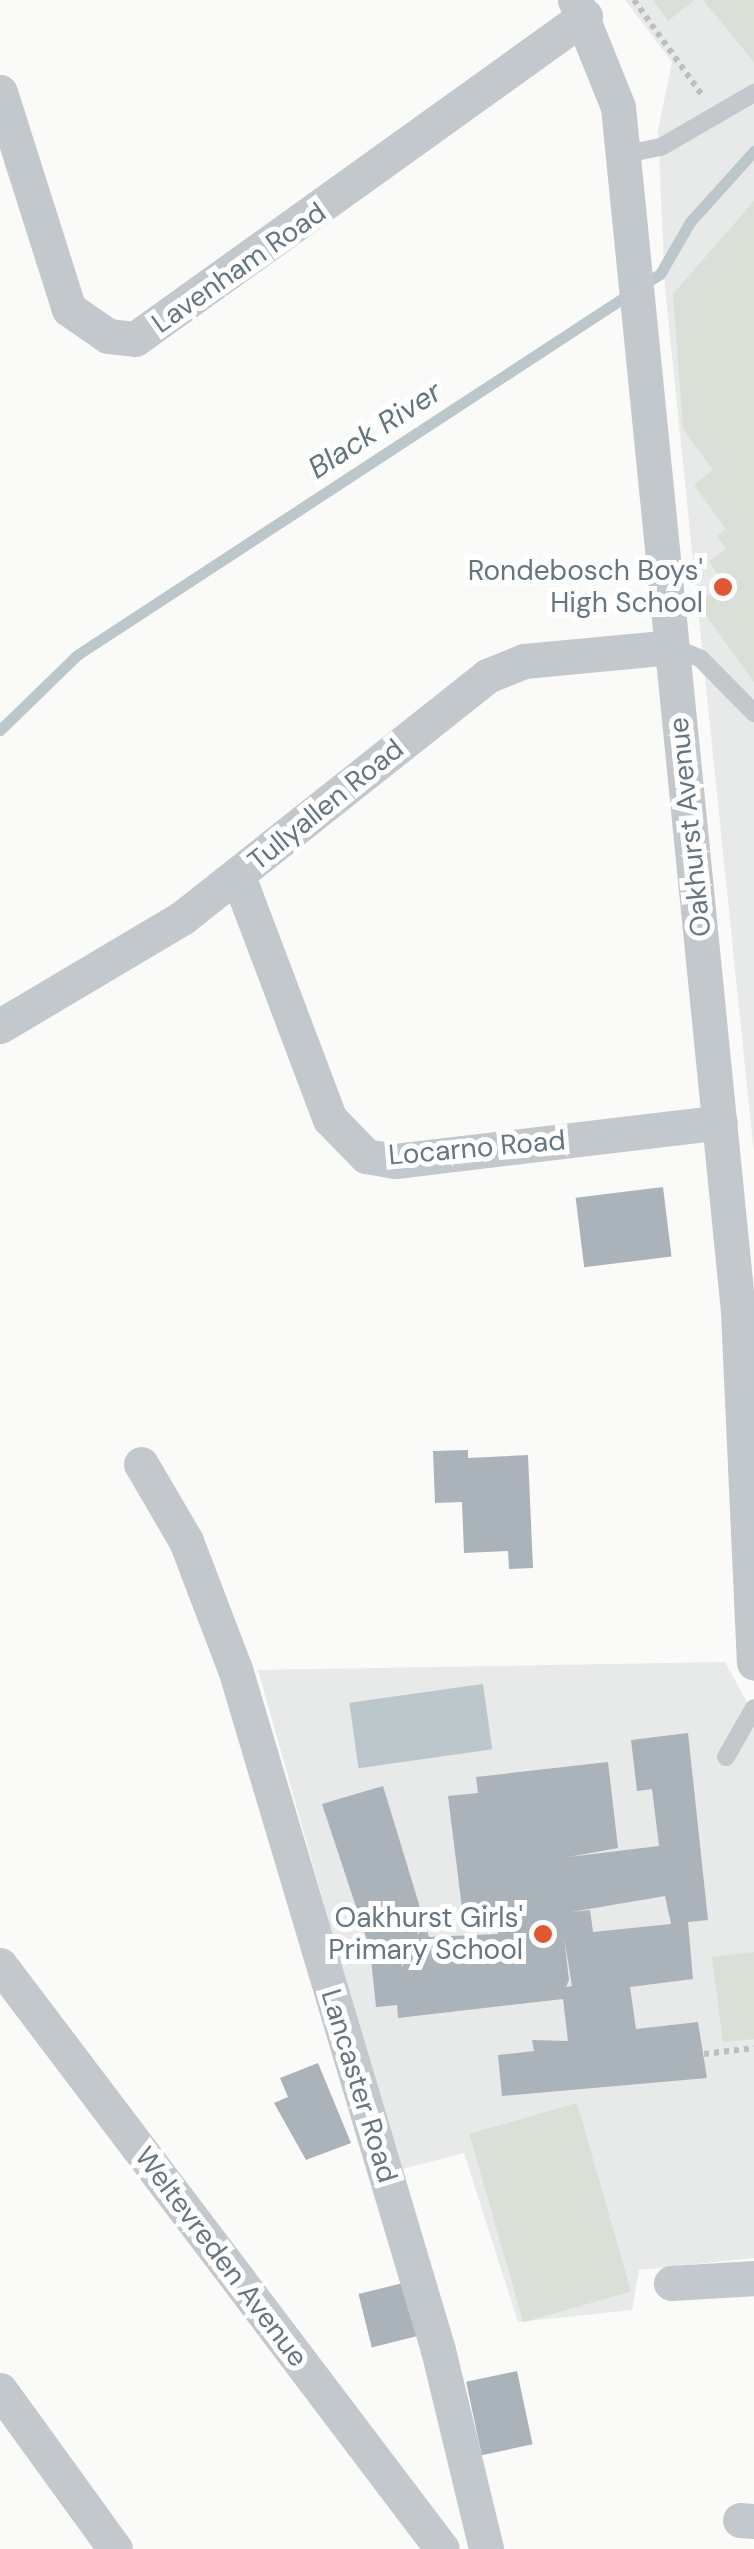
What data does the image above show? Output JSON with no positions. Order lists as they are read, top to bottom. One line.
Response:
{"streets":{"street":["Lavenham Road","Tullyallen Road","Oakhurst Avenue","Locarno Road","Lancaster Road","Weltevreden Avenue"]},"crossings":[["Lavenham Road","Oakhurst Avenue"],["Tullyallen Road","Oakhurst Avenue"],["Tullyallen Road","Locarno Road"],["Oakhurst Avenue","Locarno Road"]],"water":["Black River"],"places":["Rondebosch Boys' High School","Oakhurst Girls' Primary School"]}
